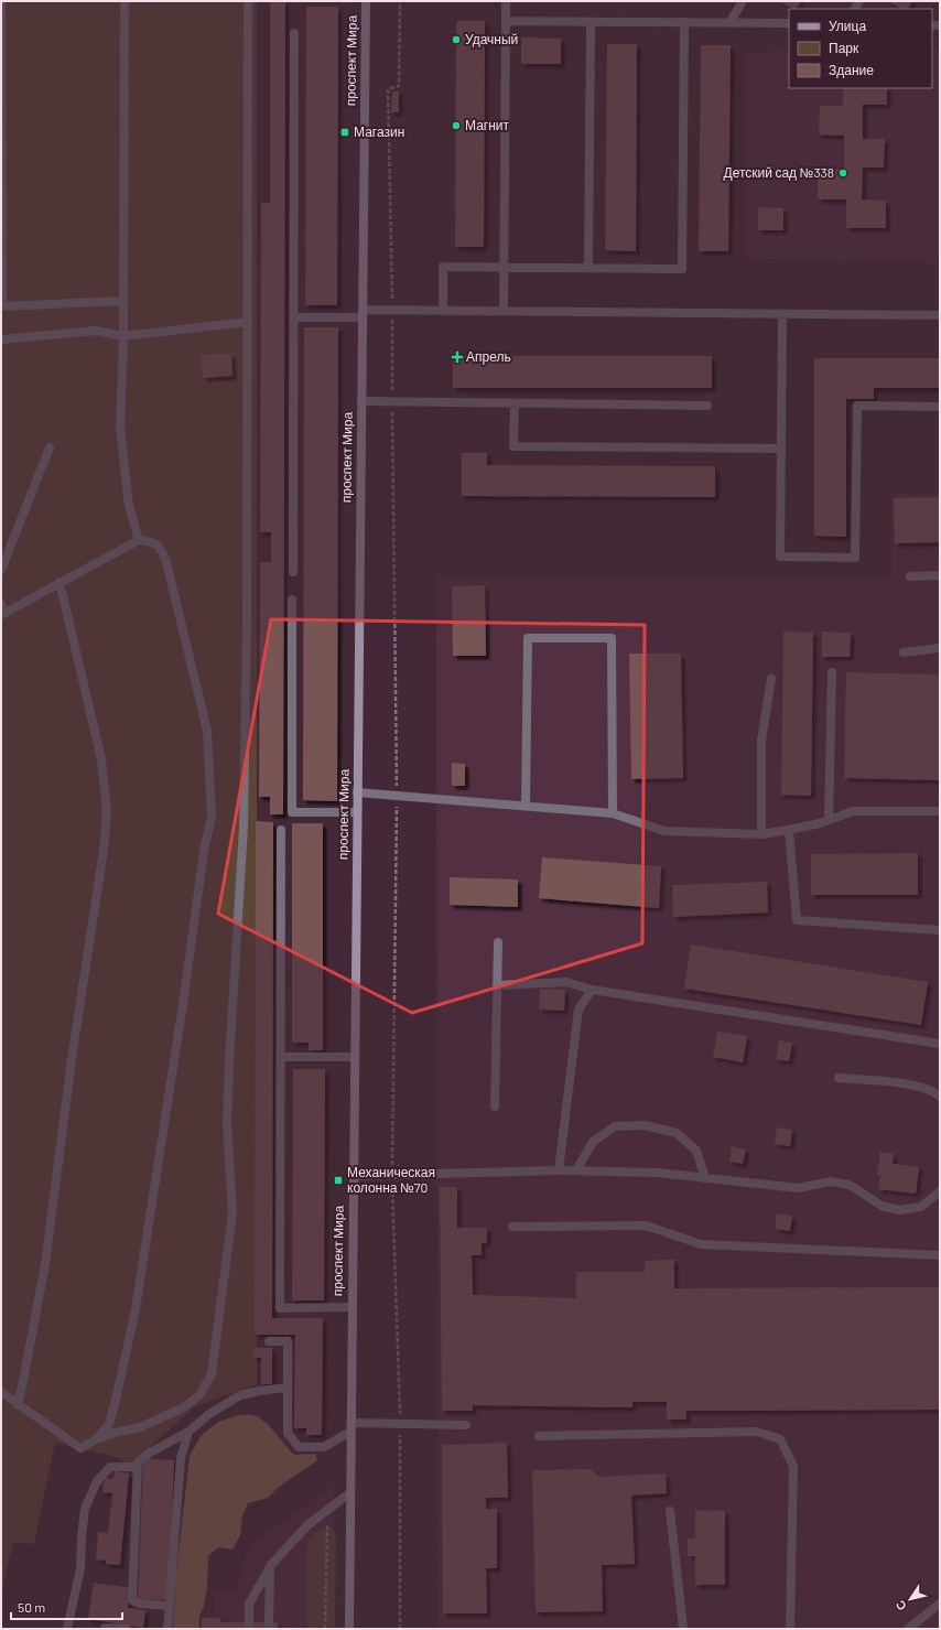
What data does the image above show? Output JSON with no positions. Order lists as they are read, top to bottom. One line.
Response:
{"streets":{"street":["проспект Мира"]},"places":{"other":["Удачный","Магнит","Детский сад №338"],"transit":["Магазин","Механическая колонна №70"],"health":["Апрель"]},"legend":["Улица","Парк","Здание"],"scale_bar":"50 m","north":"bottom left"}
